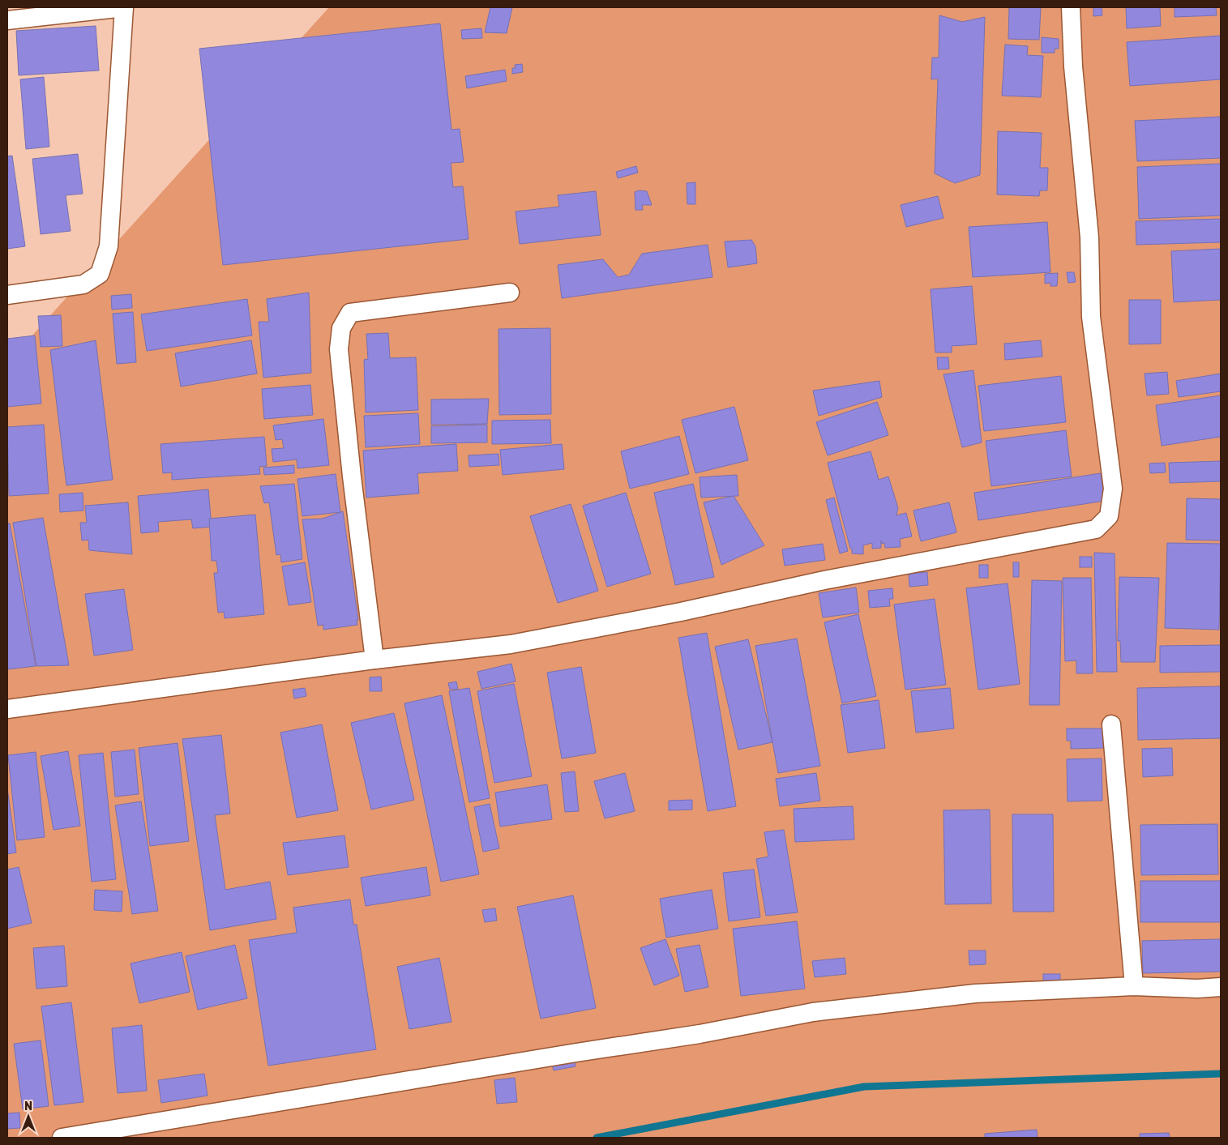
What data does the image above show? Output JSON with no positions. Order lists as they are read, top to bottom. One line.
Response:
{"north":"top"}
